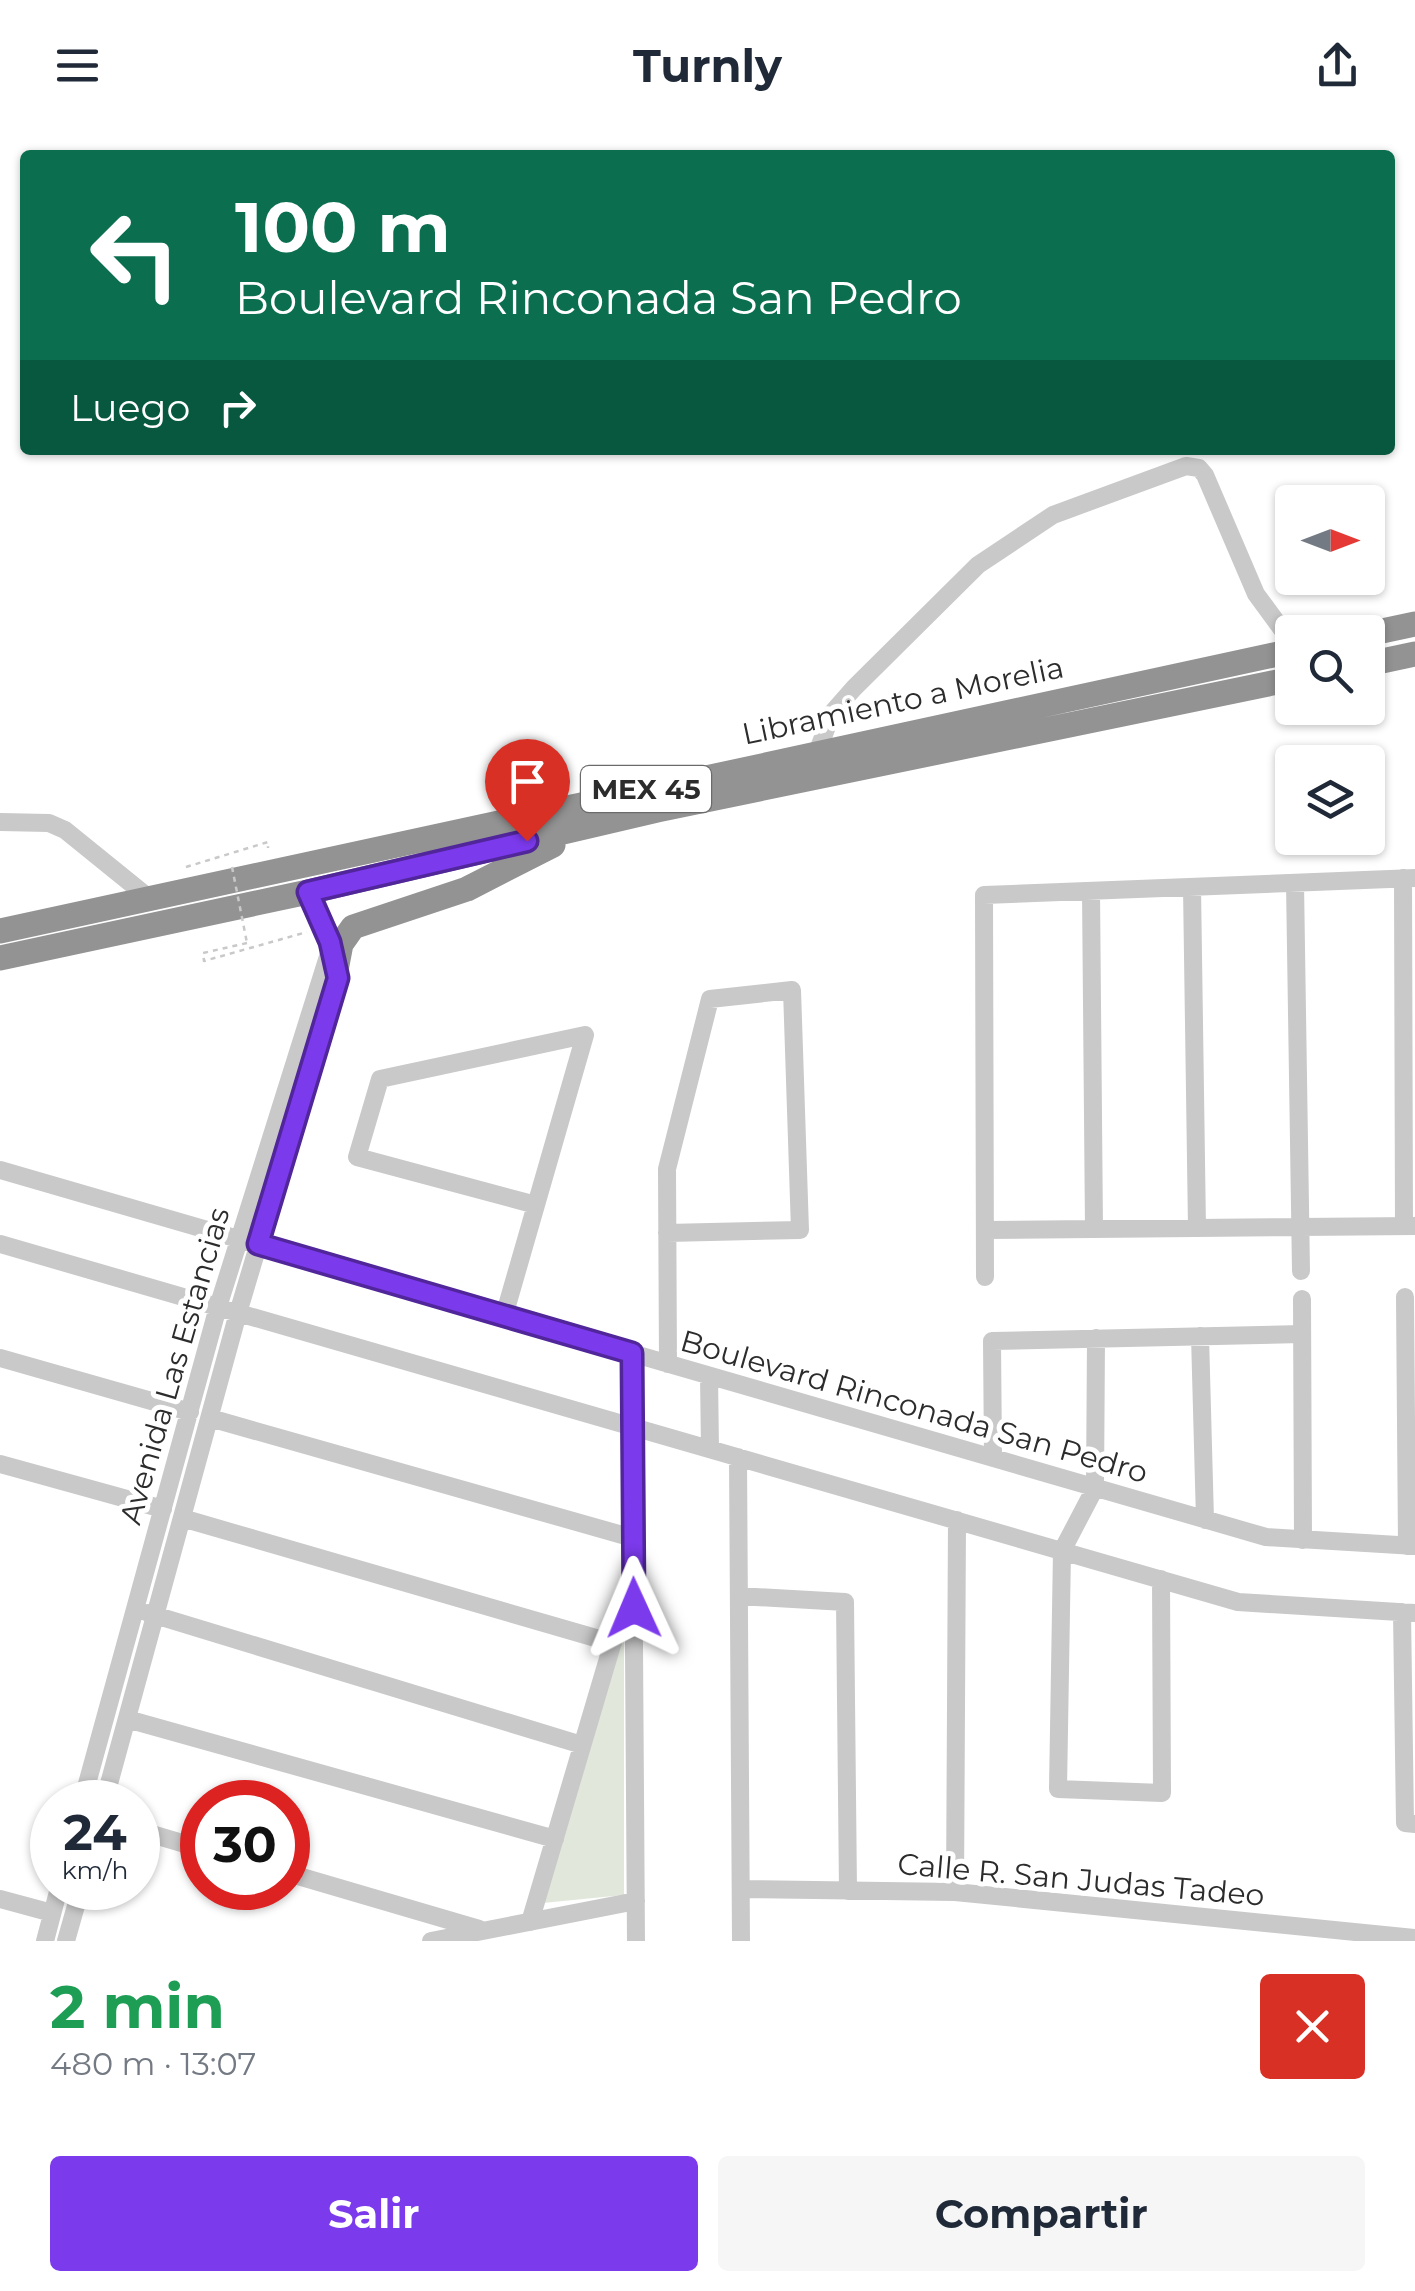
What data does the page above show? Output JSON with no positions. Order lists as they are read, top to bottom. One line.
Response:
{"streets":{"highway":["Libramiento a Morelia","MEX 45"],"street":["Avenida Las Estancias","Boulevard Rinconada San Pedro","Calle R. San Judas Tadeo"]},"crossings":[["Avenida Las Estancias","Boulevard Rinconada San Pedro"]],"north":"right","page":{"header":"Turnly","turn":["100 m","Boulevard Rinconada San Pedro"],"then":"Luego","speed":"24 km/h","limit":"30","heading":["2 min","480 m · 13:07"],"buttons":["Salir","Compartir"]}}
